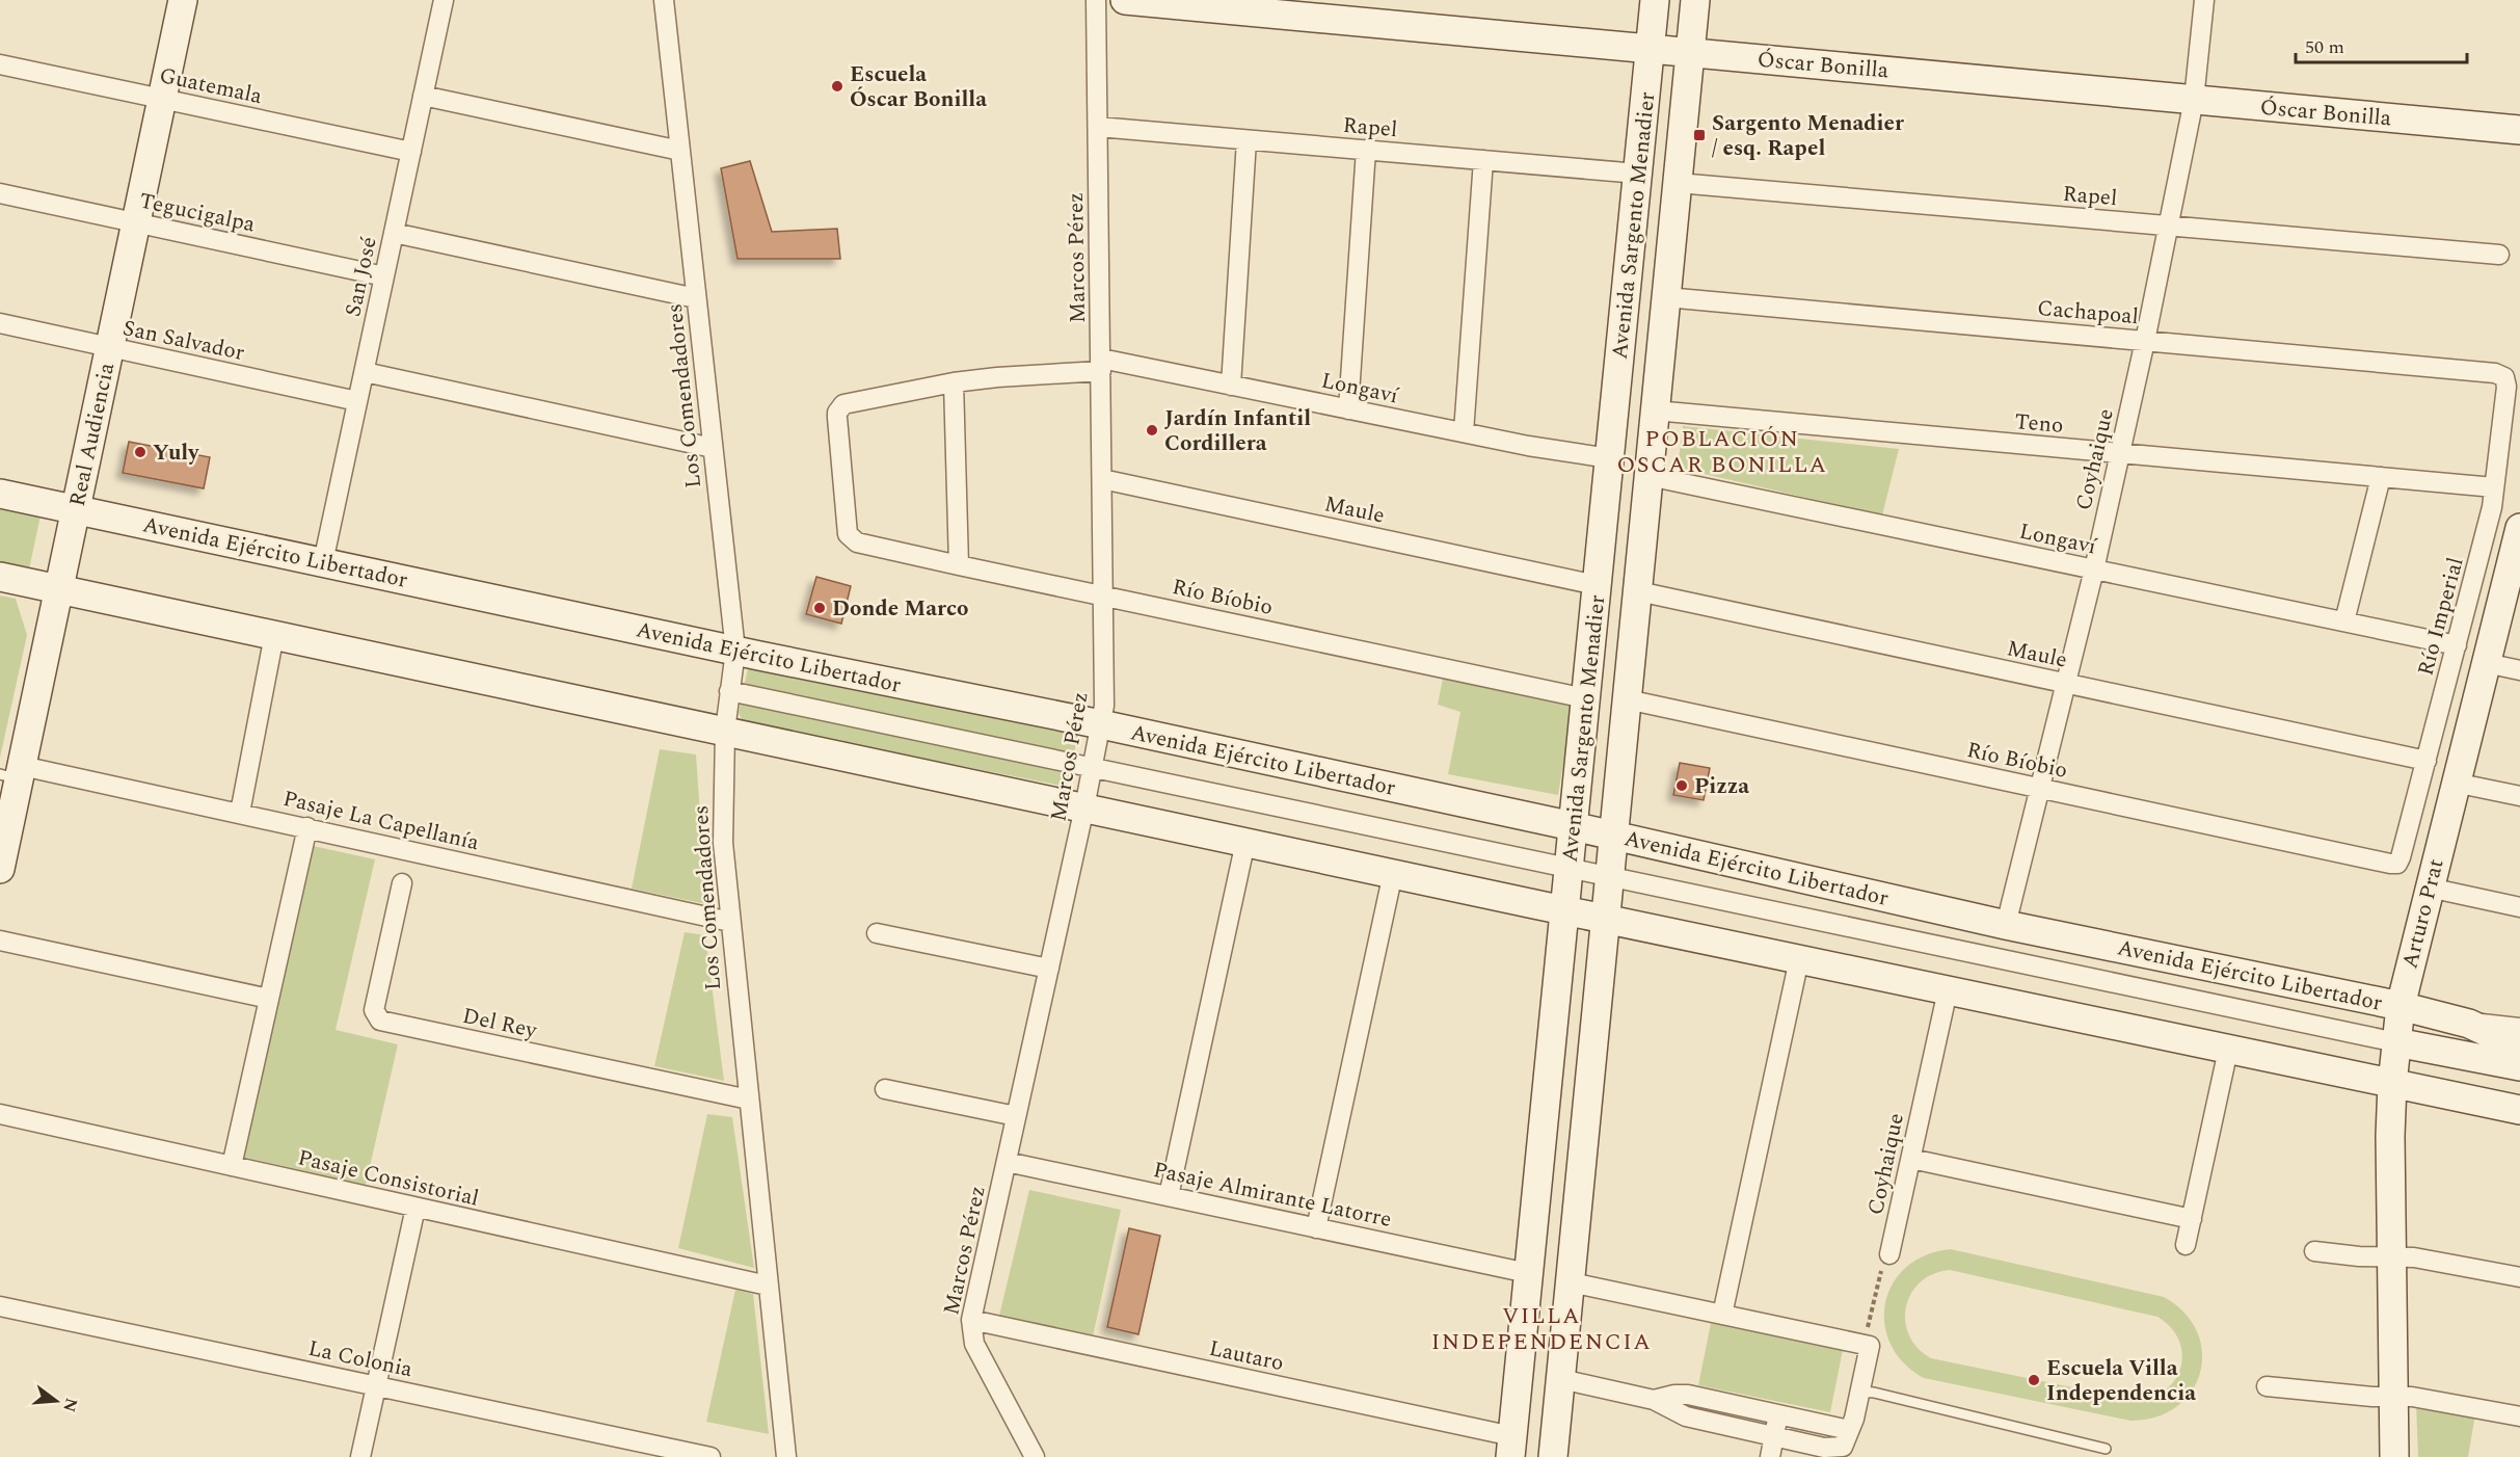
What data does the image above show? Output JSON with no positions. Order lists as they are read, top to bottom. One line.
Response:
{"streets":{"street":["Óscar Bonilla","Guatemala","Rapel","Tegucigalpa","Avenida Sargento Menadier","Marcos Pérez","San José","Cachapoal","San Salvador","Longaví","Los Comendadores","Teno","Real Audiencia","Coyhaique","Maule","Avenida Ejército Libertador","Río Bíobio","Río Imperial","Pasaje La Capellanía","Arturo Prat","Del Rey","Pasaje Consistorial","Pasaje Almirante Latorre","Lautaro","La Colonia"]},"crossings":[["Óscar Bonilla","Avenida Sargento Menadier"],["Óscar Bonilla","Coyhaique"],["Guatemala","San José"],["Guatemala","Real Audiencia"],["Rapel","Avenida Sargento Menadier"],["Rapel","Marcos Pérez"],["Rapel","Coyhaique"],["Tegucigalpa","San José"],["Tegucigalpa","Real Audiencia"],["Avenida Sargento Menadier","Cachapoal"],["Avenida Sargento Menadier","Longaví"],["Avenida Sargento Menadier","Teno"],["Avenida Sargento Menadier","Maule"],["Avenida Sargento Menadier","Avenida Ejército Libertador"],["Avenida Sargento Menadier","Río Bíobio"],["Avenida Sargento Menadier","Pasaje Almirante Latorre"],["Avenida Sargento Menadier","Lautaro"],["Marcos Pérez","Longaví"],["Marcos Pérez","Maule"],["Marcos Pérez","Avenida Ejército Libertador"],["Marcos Pérez","Río Bíobio"],["Marcos Pérez","Pasaje Almirante Latorre"],["Marcos Pérez","Lautaro"],["San José","San Salvador"],["San José","Avenida Ejército Libertador"],["Cachapoal","Coyhaique"],["Cachapoal","Río Imperial"],["San Salvador","Real Audiencia"],["Longaví","Coyhaique"],["Longaví","Río Bíobio"],["Longaví","Río Imperial"],["Los Comendadores","Avenida Ejército Libertador"],["Los Comendadores","Pasaje La Capellanía"],["Los Comendadores","Del Rey"],["Los Comendadores","Pasaje Consistorial"],["Teno","Coyhaique"],["Teno","Río Imperial"],["Real Audiencia","Avenida Ejército Libertador"],["Real Audiencia","Pasaje La Capellanía"],["Coyhaique","Maule"],["Coyhaique","Avenida Ejército Libertador"],["Coyhaique","Río Bíobio"],["Maule","Río Imperial"],["Avenida Ejército Libertador","Arturo Prat"],["Río Bíobio","Río Imperial"]],"districts":["POBLACIÓN OSCAR BONILLA","VILLA INDEPENDENCIA"],"places":{"other":["Escuela Óscar Bonilla","Jardín Infantil Cordillera","Yuly","Donde Marco","Pizza","Escuela Villa Independencia"],"transit":["Sargento Menadier / esq. Rapel"]},"scale_bar":"50 m","north":"right"}
